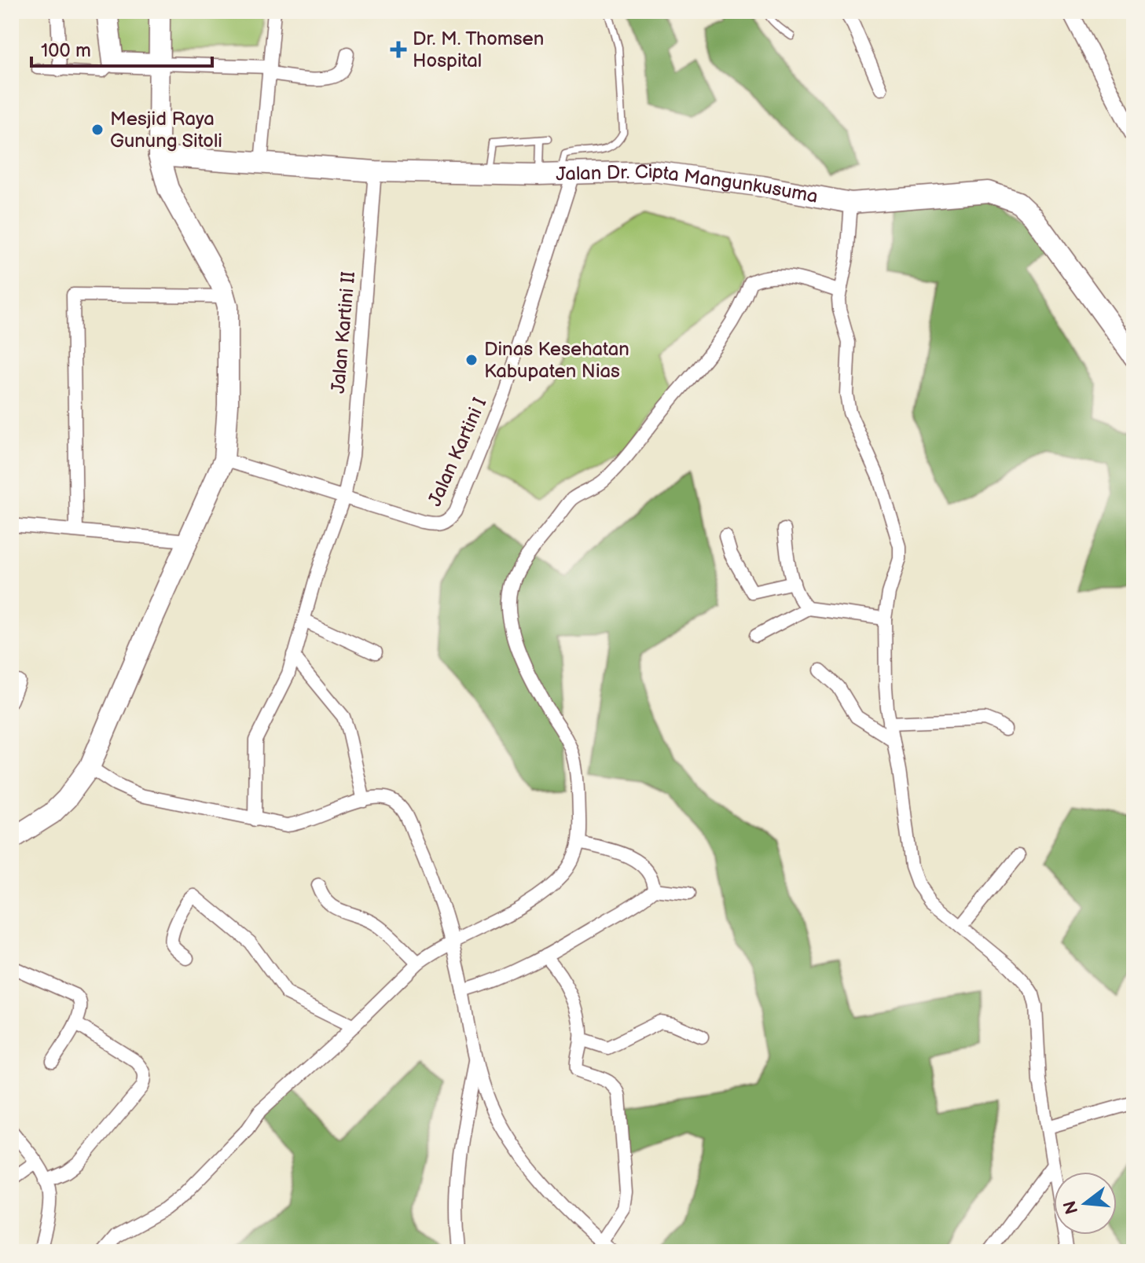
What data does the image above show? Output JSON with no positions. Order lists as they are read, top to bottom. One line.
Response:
{"streets":{"main road":["Jalan Dr. Cipta Mangunkusuma"],"street":["Jalan Kartini II","Jalan Kartini I"]},"crossings":[["Jalan Dr. Cipta Mangunkusuma","Jalan Kartini II"],["Jalan Dr. Cipta Mangunkusuma","Jalan Kartini I"],["Jalan Kartini II","Jalan Kartini I"]],"places":{"health":["Dr. M. Thomsen Hospital"],"other":["Mesjid Raya Gunung Sitoli","Dinas Kesehatan Kabupaten Nias"]},"scale_bar":"100 m","north":"left"}
